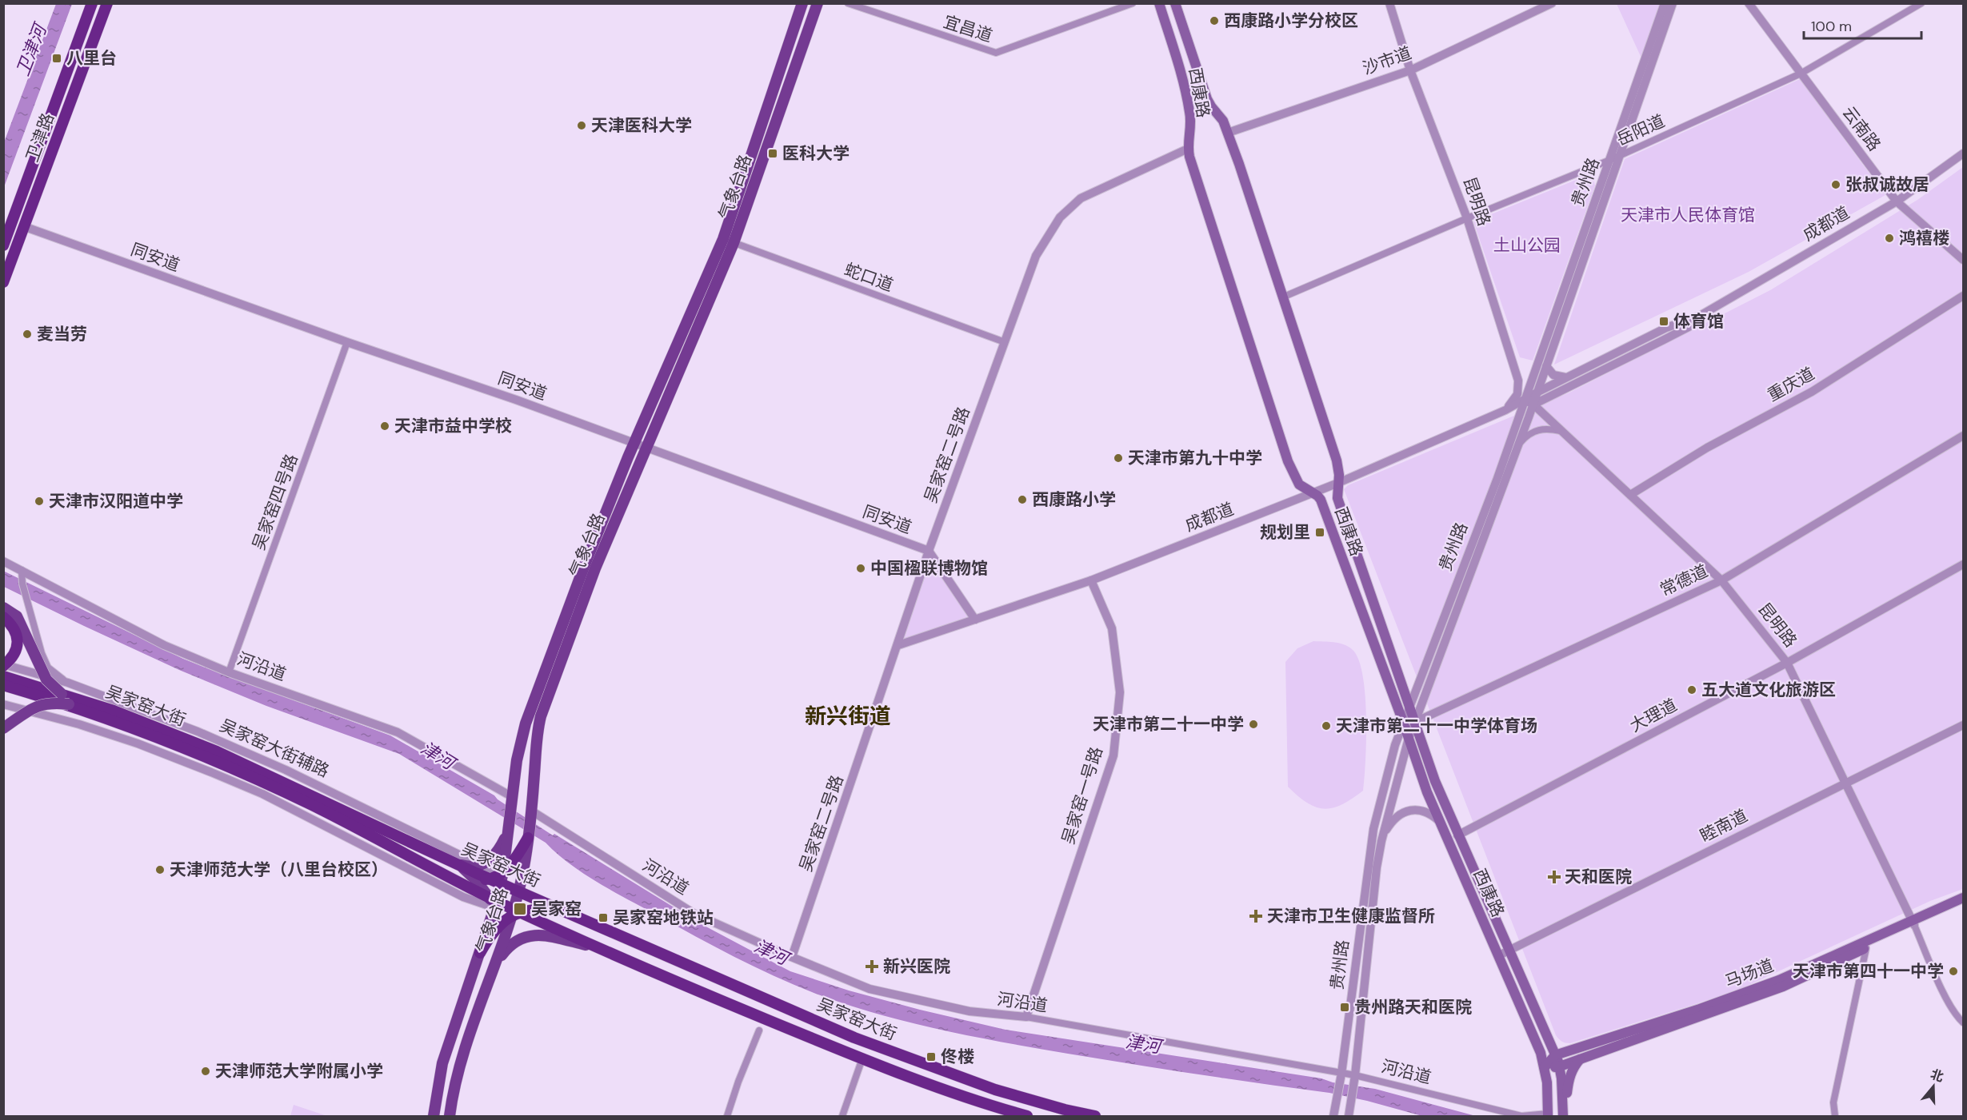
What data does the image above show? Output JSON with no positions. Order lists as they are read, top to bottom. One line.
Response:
{"streets":{"highway":["卫津路","吴家窑大街"],"main road":["西康路","气象台路","马场道"],"street":["宜昌道","沙市道","云南路","岳阳道","贵州路","昆明路","成都道","同安道","蛇口道","重庆道","吴家窑二号路","吴家窑四号路","常德道","河沿道","大理道","吴家窑大街辅路","吴家窑一号路","睦南道"]},"crossings":[["沙市道","西康路"],["沙市道","昆明路"],["西康路","岳阳道"],["西康路","贵州路"],["西康路","成都道"],["西康路","吴家窑二号路"],["西康路","常德道"],["西康路","大理道"],["西康路","睦南道"],["西康路","马场道"],["云南路","岳阳道"],["云南路","成都道"],["岳阳道","贵州路"],["岳阳道","昆明路"],["卫津路","同安道"],["贵州路","昆明路"],["贵州路","成都道"],["贵州路","常德道"],["贵州路","河沿道"],["气象台路","同安道"],["气象台路","蛇口道"],["气象台路","河沿道"],["气象台路","吴家窑大街"],["气象台路","吴家窑大街辅路"],["昆明路","成都道"],["昆明路","重庆道"],["昆明路","常德道"],["昆明路","大理道"],["昆明路","睦南道"],["昆明路","马场道"],["成都道","吴家窑二号路"],["成都道","吴家窑一号路"],["同安道","吴家窑二号路"],["同安道","吴家窑四号路"],["蛇口道","吴家窑二号路"],["吴家窑二号路","河沿道"],["吴家窑四号路","河沿道"],["河沿道","吴家窑一号路"],["吴家窑大街","吴家窑大街辅路"]],"districts":["新兴街道"],"water":["卫津河","津河"],"parks":["天津市人民体育馆","土山公园"],"places":{"other":["西康路小学分校区","天津医科大学","张叔诚故居","鸿禧楼","麦当劳","天津市益中学校","天津市第九十中学","西康路小学","天津市汉阳道中学","中国楹联博物馆","五大道文化旅游区","天津市第二十一中学","天津市第二十一中学体育场","天津师范大学（八里台校区）","天津市第四十一中学","天津师范大学附属小学"],"transit":["八里台","医科大学","体育馆","规划里","吴家窑","吴家窑地铁站","贵州路天和医院","佟楼"],"health":["天和医院","天津市卫生健康监督所","新兴医院"]},"scale_bar":"100 m","north":"top"}
